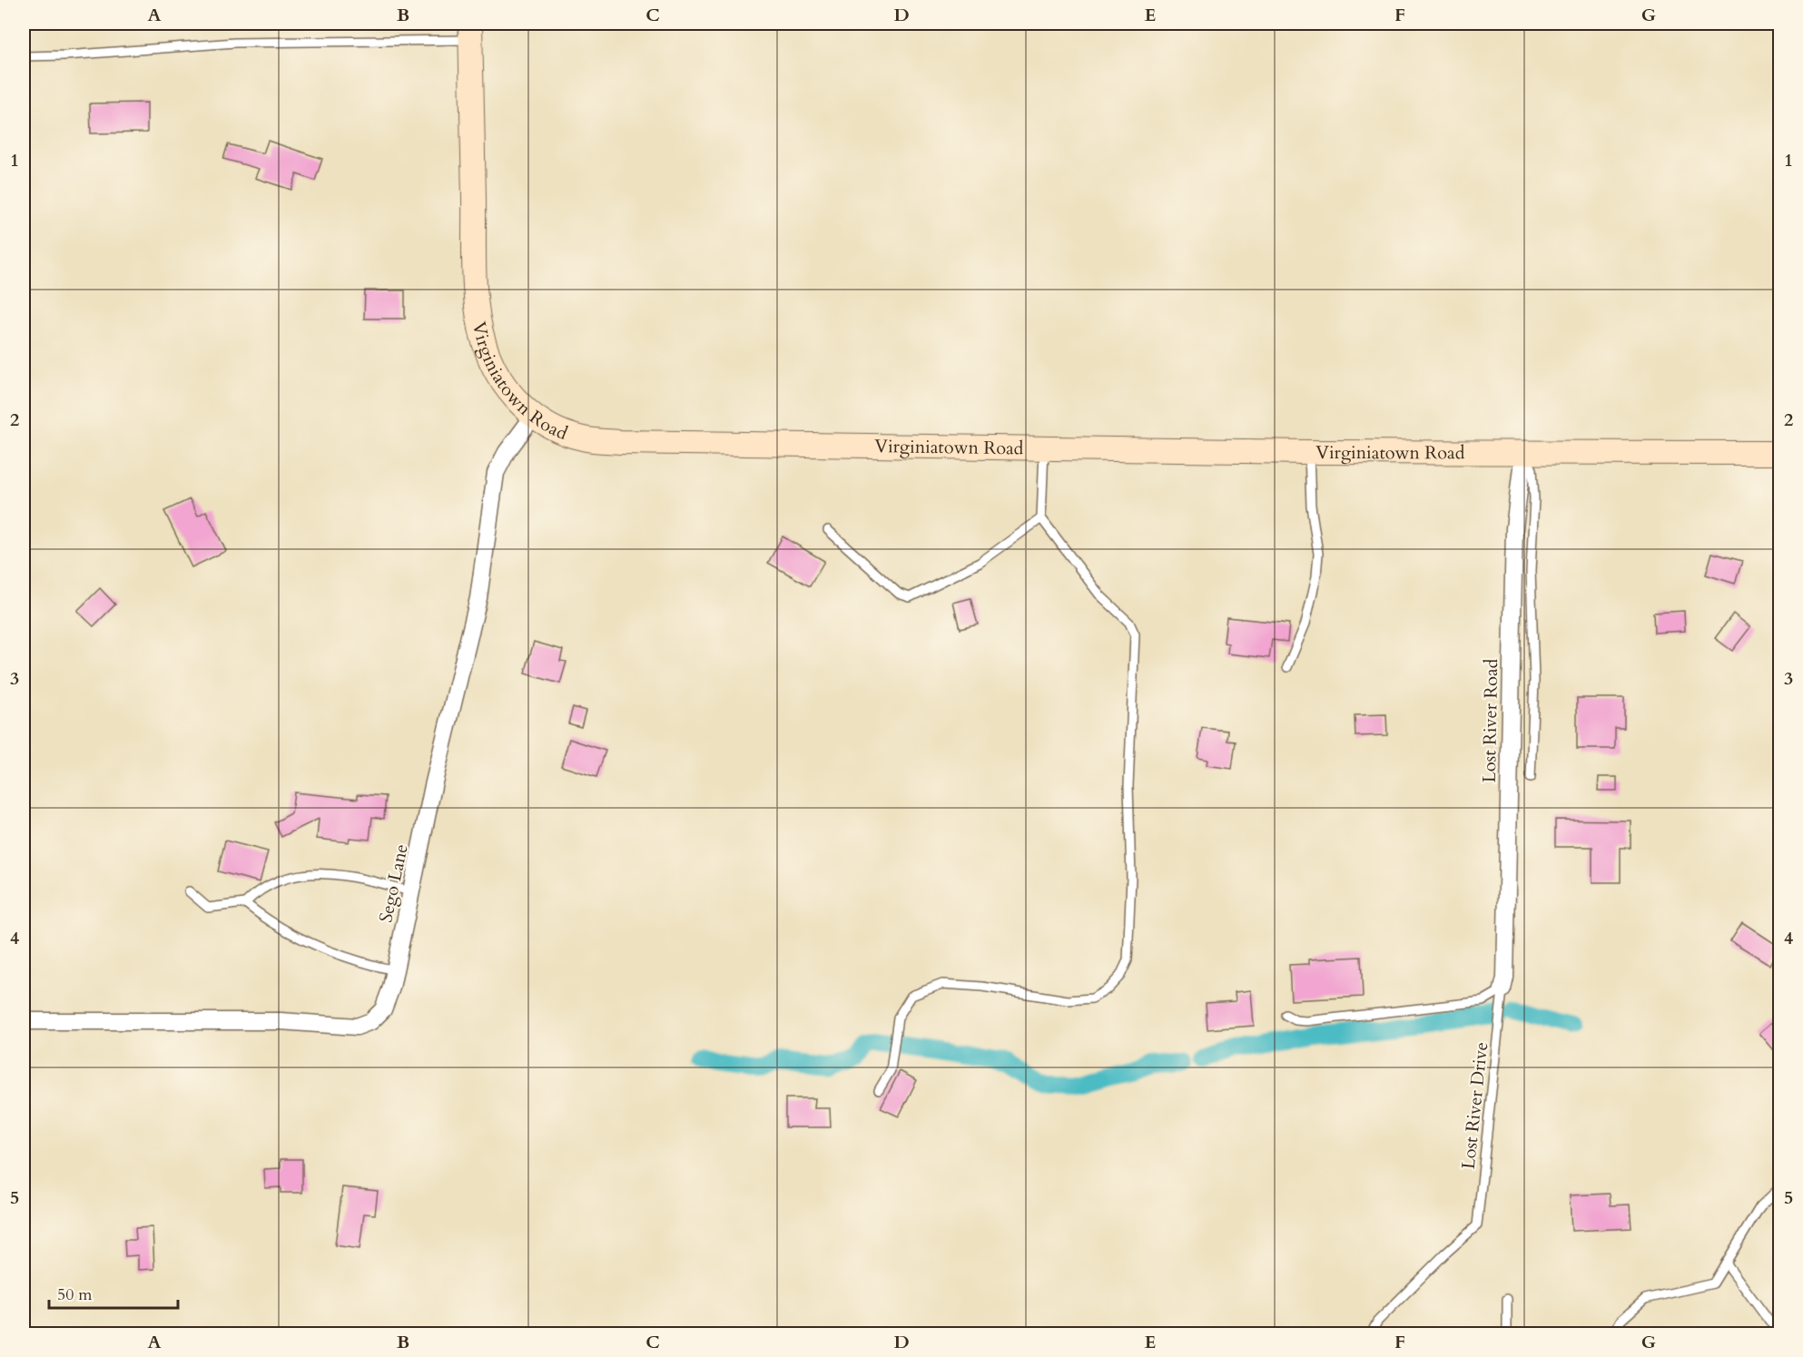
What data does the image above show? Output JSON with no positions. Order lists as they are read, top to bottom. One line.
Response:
{"streets":{"street":["Virginiatown Road","Lost River Road","Sego Lane"],"lane":["Lost River Drive"]},"crossings":[["Virginiatown Road","Lost River Road"],["Virginiatown Road","Sego Lane"],["Lost River Road","Lost River Drive"]],"scale_bar":"50 m","grid":{"columns":["A","B","C","D","E","F","G"],"rows":["1","2","3","4","5"]}}
